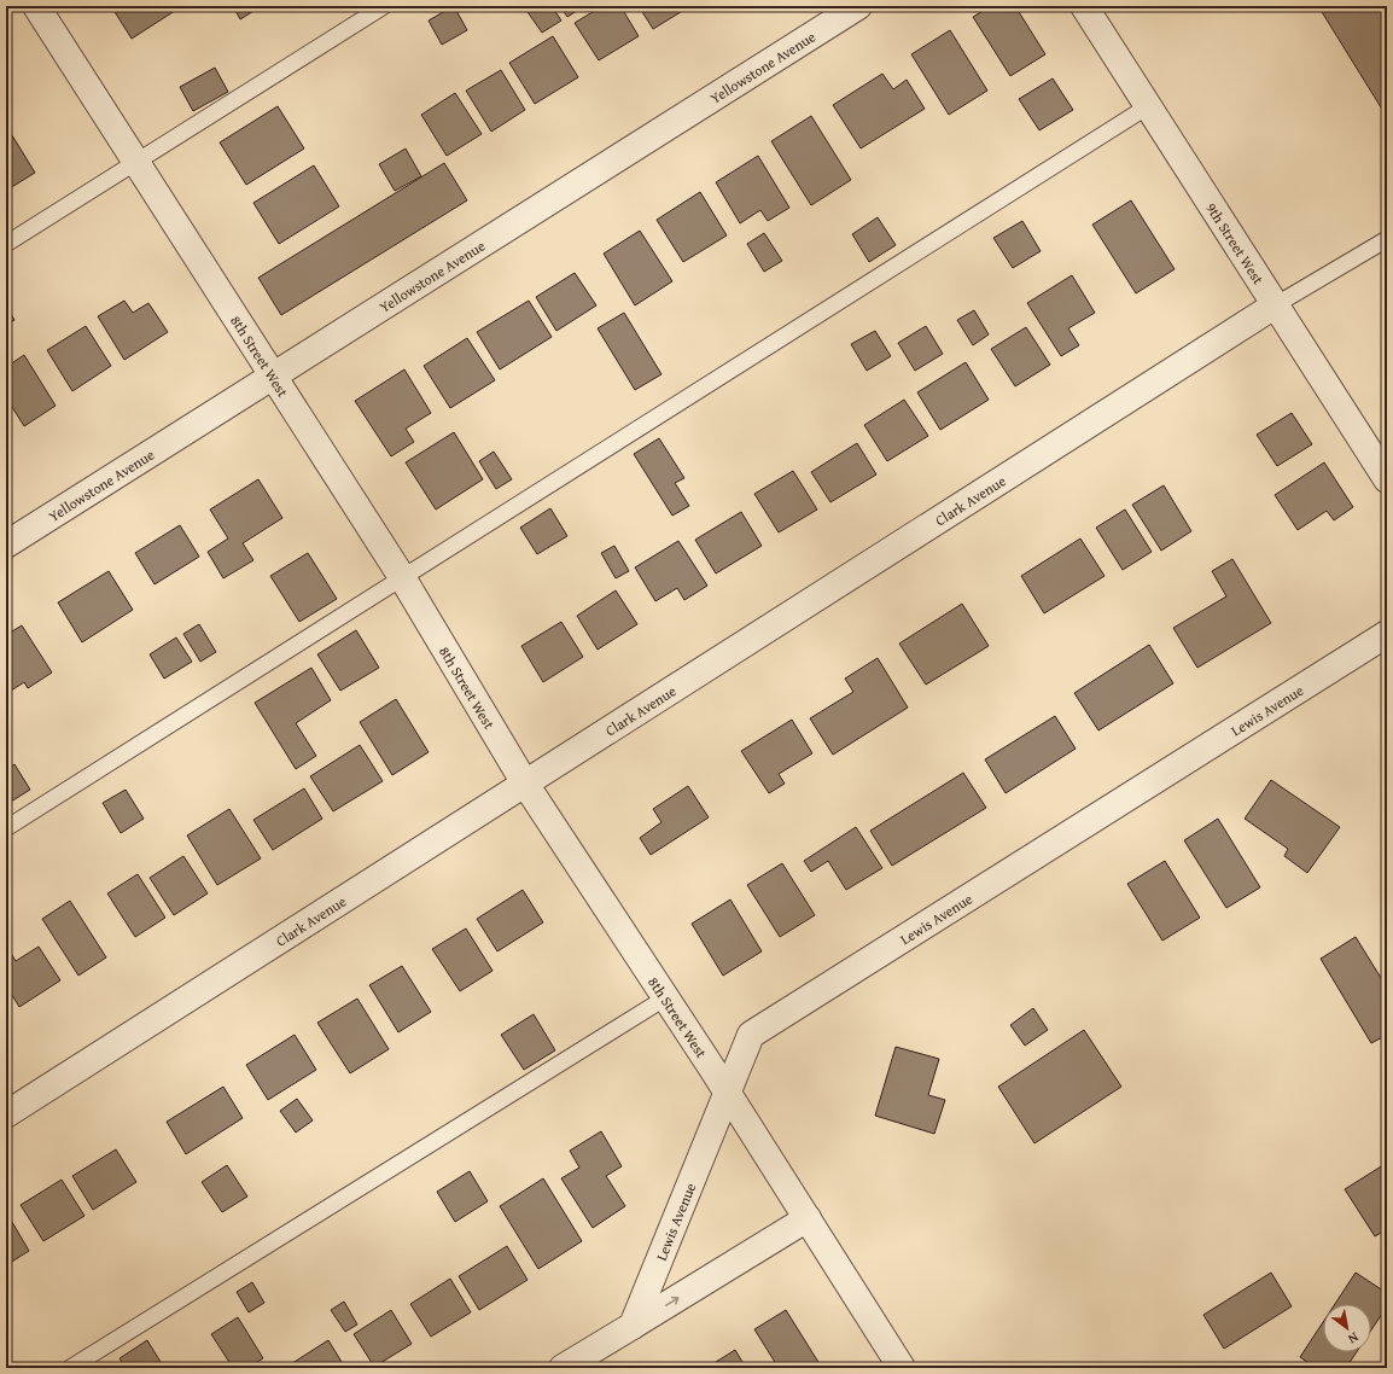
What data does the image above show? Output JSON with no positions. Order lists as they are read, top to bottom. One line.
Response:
{"streets":{"street":["Yellowstone Avenue","9th Street West","8th Street West","Clark Avenue","Lewis Avenue"]},"crossings":[["Yellowstone Avenue","8th Street West"],["9th Street West","Clark Avenue"],["8th Street West","Clark Avenue"],["8th Street West","Lewis Avenue"]],"north":"bottom right"}
